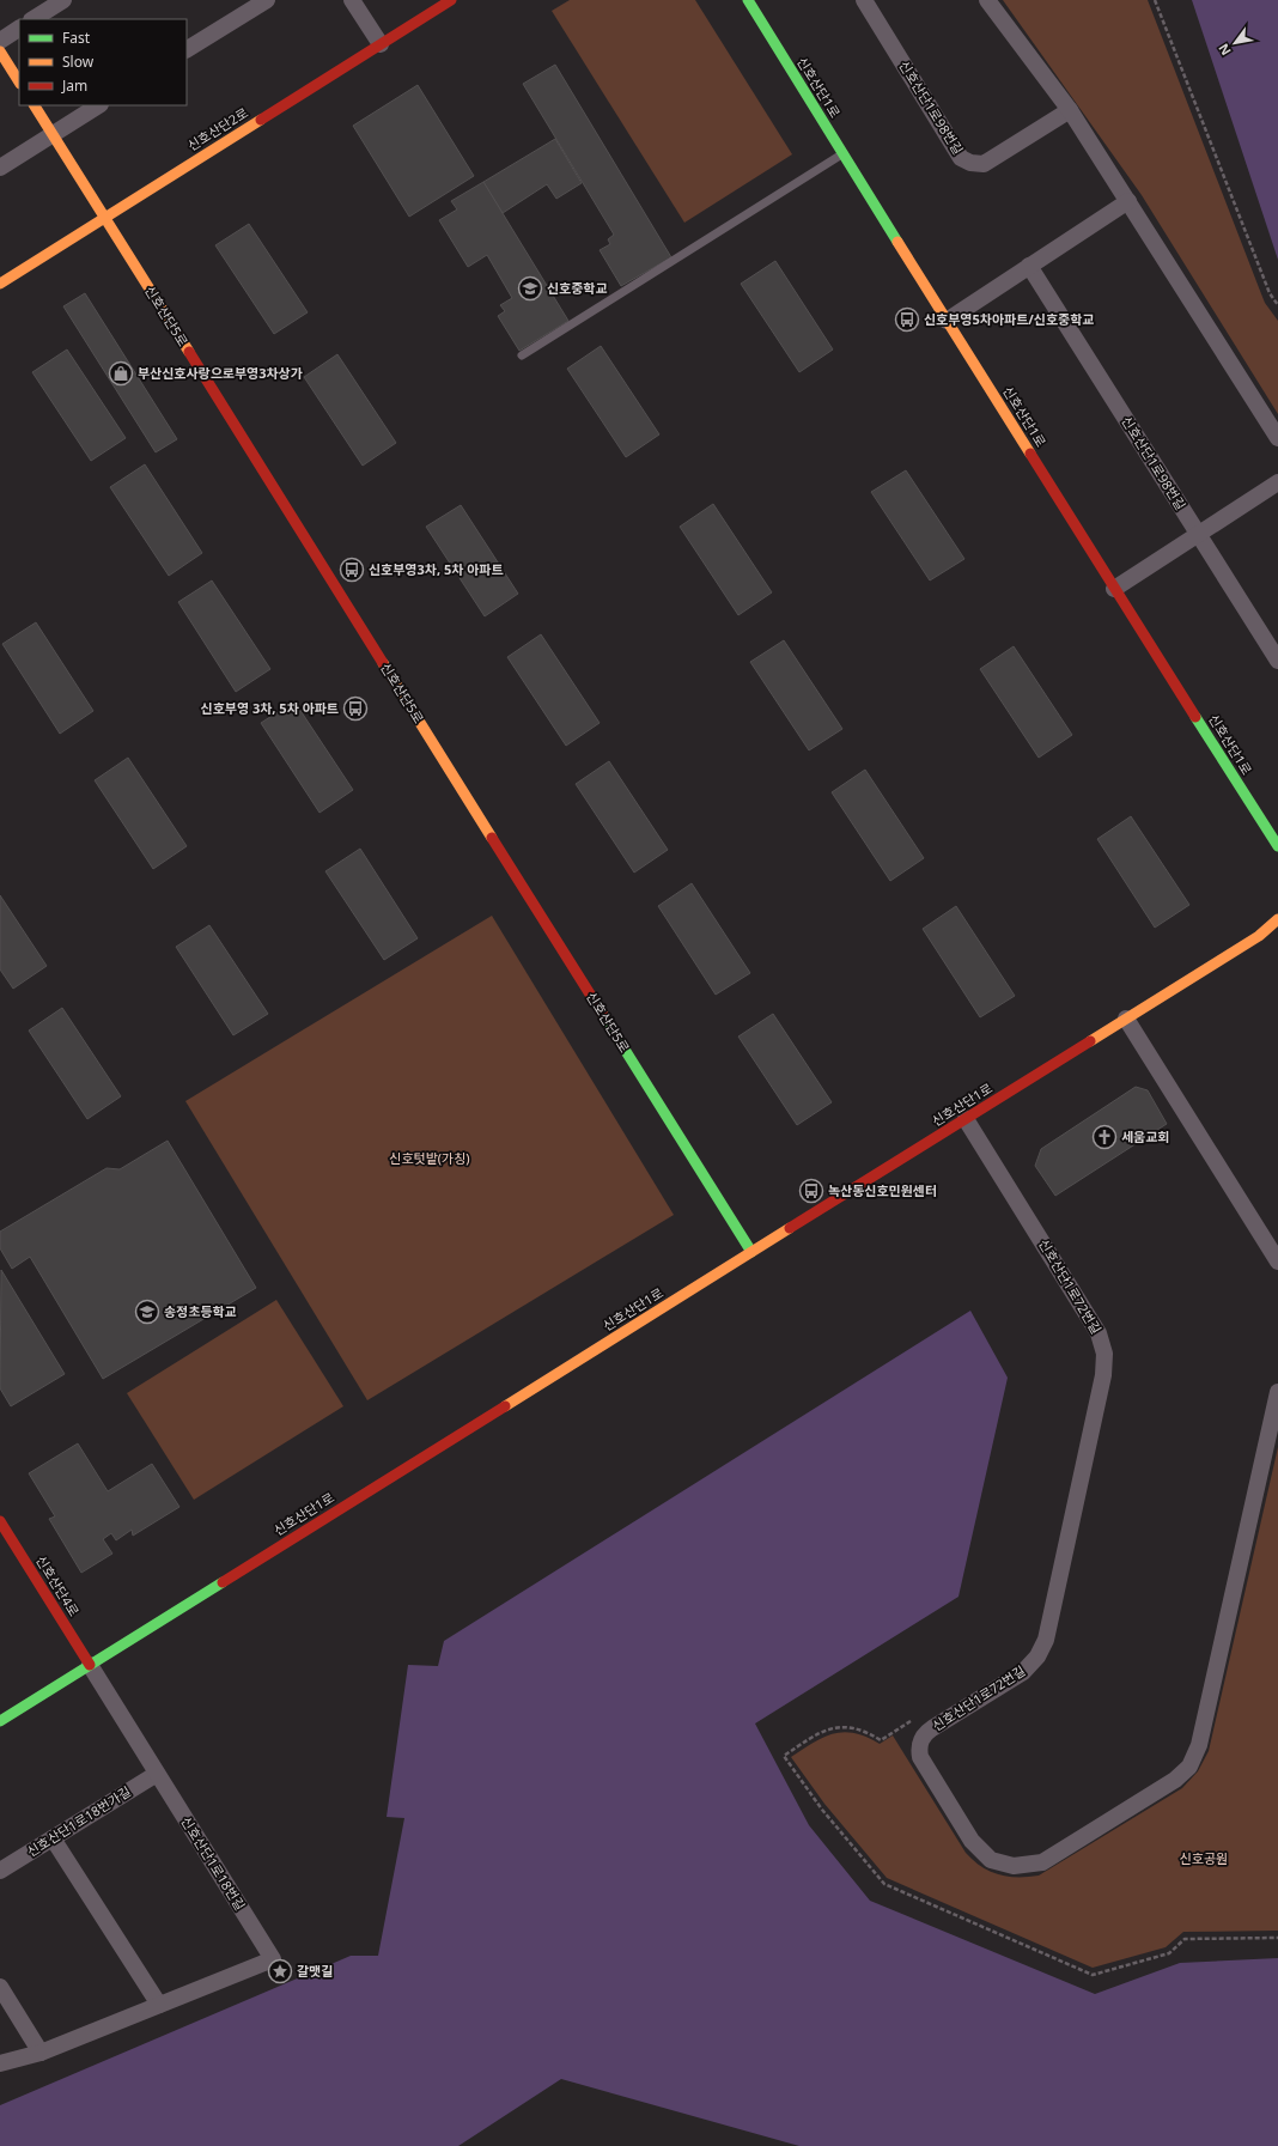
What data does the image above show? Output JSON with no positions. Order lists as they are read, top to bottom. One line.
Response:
{"streets":{"main road":["신호산단1로","신호산단2로","신호산단5로","신호산단4로"],"street":["신호산단1로98번길","신호산단1로72번길","신호산단1로18번가길","신호산단1로18번길"]},"crossings":[["신호산단1로","신호산단5로"],["신호산단1로","신호산단1로72번길"],["신호산단1로","신호산단4로"],["신호산단1로","신호산단1로18번길"],["신호산단2로","신호산단5로"],["신호산단4로","신호산단1로18번길"],["신호산단1로18번가길","신호산단1로18번길"]],"parks":["신호텃밭(가칭)","신호공원"],"places":{"school or university":["신호중학교","송정초등학교"],"bus stop":["신호부영5차아파트/신호중학교","신호부영3차, 5차 아파트","신호부영 3차, 5차 아파트","녹산동신호민원센터"],"shop":["부산신호사랑으로부영3차상가"],"church":["세움교회"],"place":["갈맷길"]},"legend":["Fast","Slow","Jam"],"north":"bottom left"}
